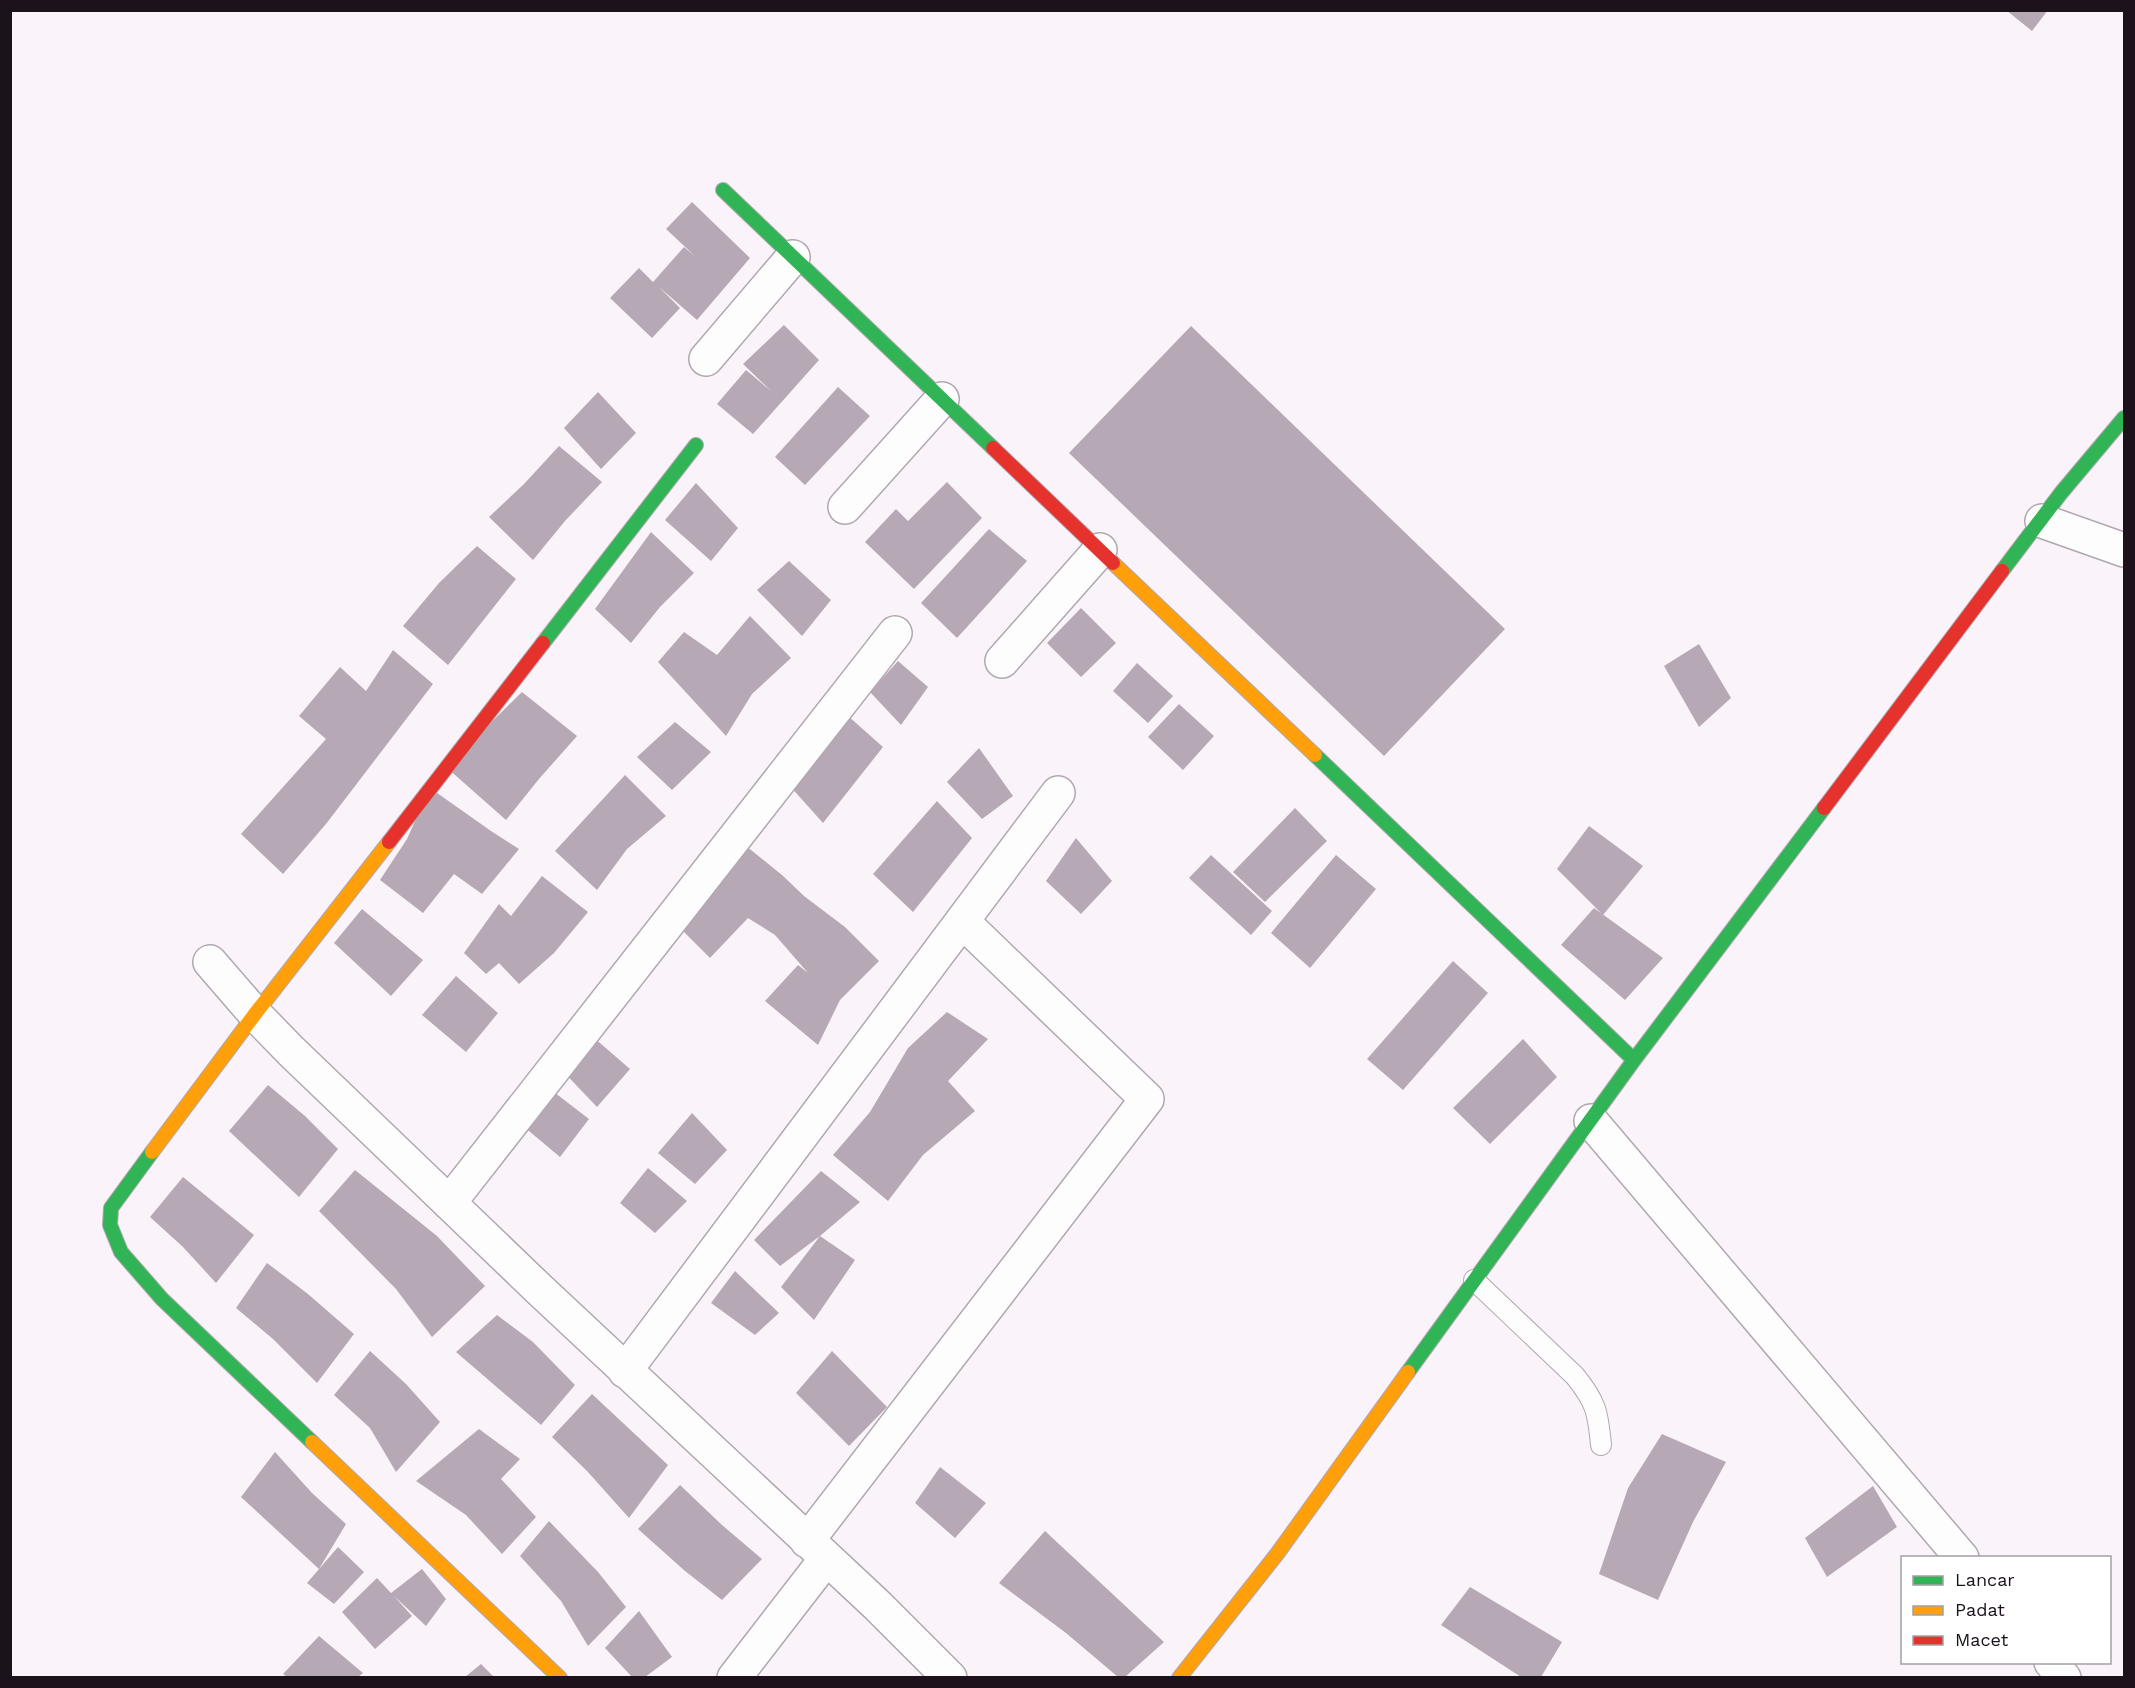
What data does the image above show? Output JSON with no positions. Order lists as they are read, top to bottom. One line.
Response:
{"legend":["Lancar","Padat","Macet"]}
